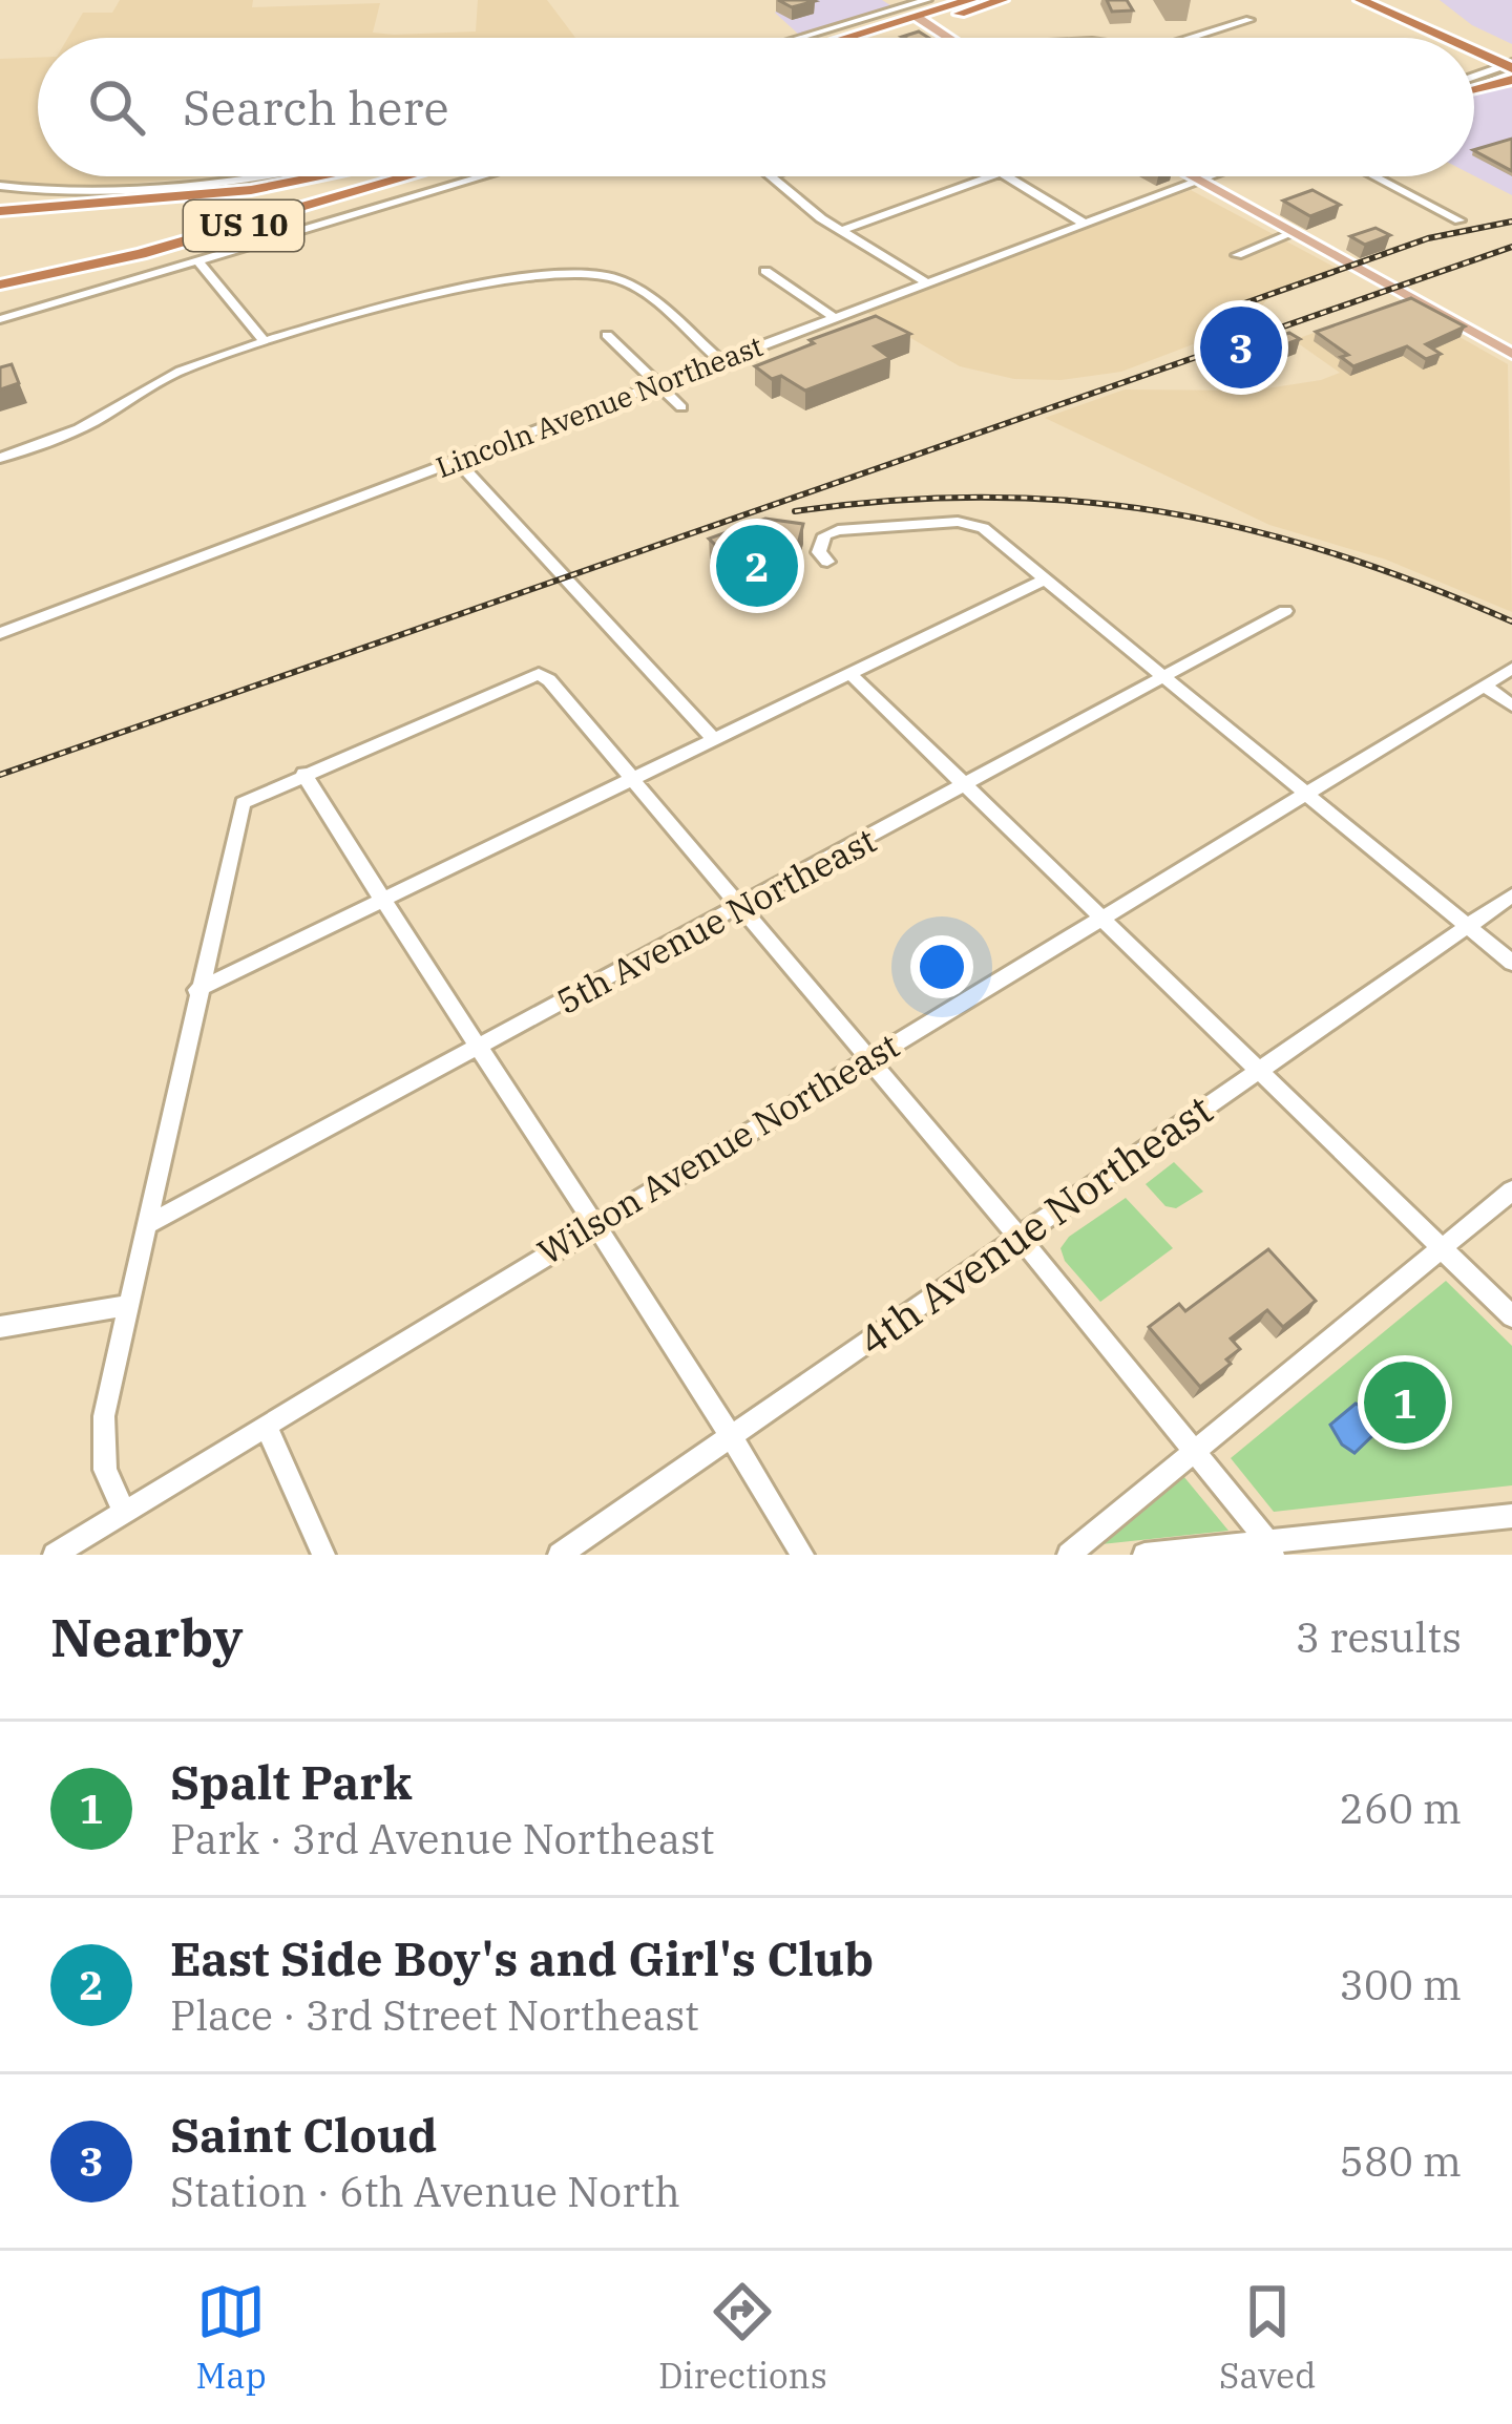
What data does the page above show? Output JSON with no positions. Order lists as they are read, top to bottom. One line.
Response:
{"streets":{"highway":["US 10"],"street":["Lincoln Avenue Northeast","5th Avenue Northeast","Wilson Avenue Northeast","4th Avenue Northeast"]},"page":{"search":"Search here","pins":["3","2","1"],"heading":["Nearby","3 results"],"list":[{"mark":"1","name":"Spalt Park","note":"Park · 3rd Avenue Northeast","value":"260 m"},{"mark":"2","name":"East Side Boy's and Girl's Club","note":"Place · 3rd Street Northeast","value":"300 m"},{"mark":"3","name":"Saint Cloud","note":"Station · 6th Avenue North","value":"580 m"}],"nav":["Map","Directions","Saved"]}}
